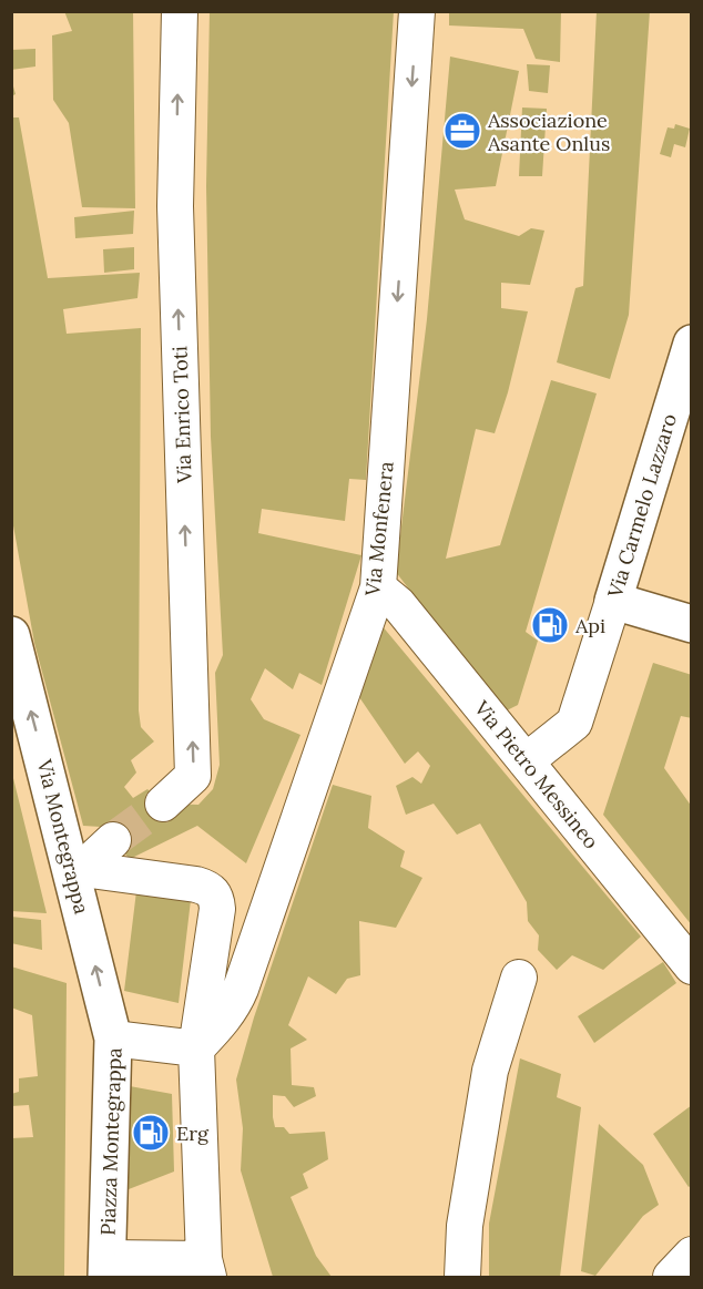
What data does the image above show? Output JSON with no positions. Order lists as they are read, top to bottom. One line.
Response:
{"streets":{"street":["Via Enrico Toti","Via Carmelo Lazzaro","Via Monfenera","Via Pietro Messineo","Via Montegrappa","Piazza Montegrappa"]},"crossings":[["Via Carmelo Lazzaro","Via Pietro Messineo"],["Via Monfenera","Via Pietro Messineo"],["Via Monfenera","Piazza Montegrappa"],["Via Montegrappa","Piazza Montegrappa"]],"one_way":["Via Enrico Toti","Via Monfenera","Via Montegrappa"],"places":{"office":["Associazione Asante Onlus"],"fuel station":["Api","Erg"]}}
